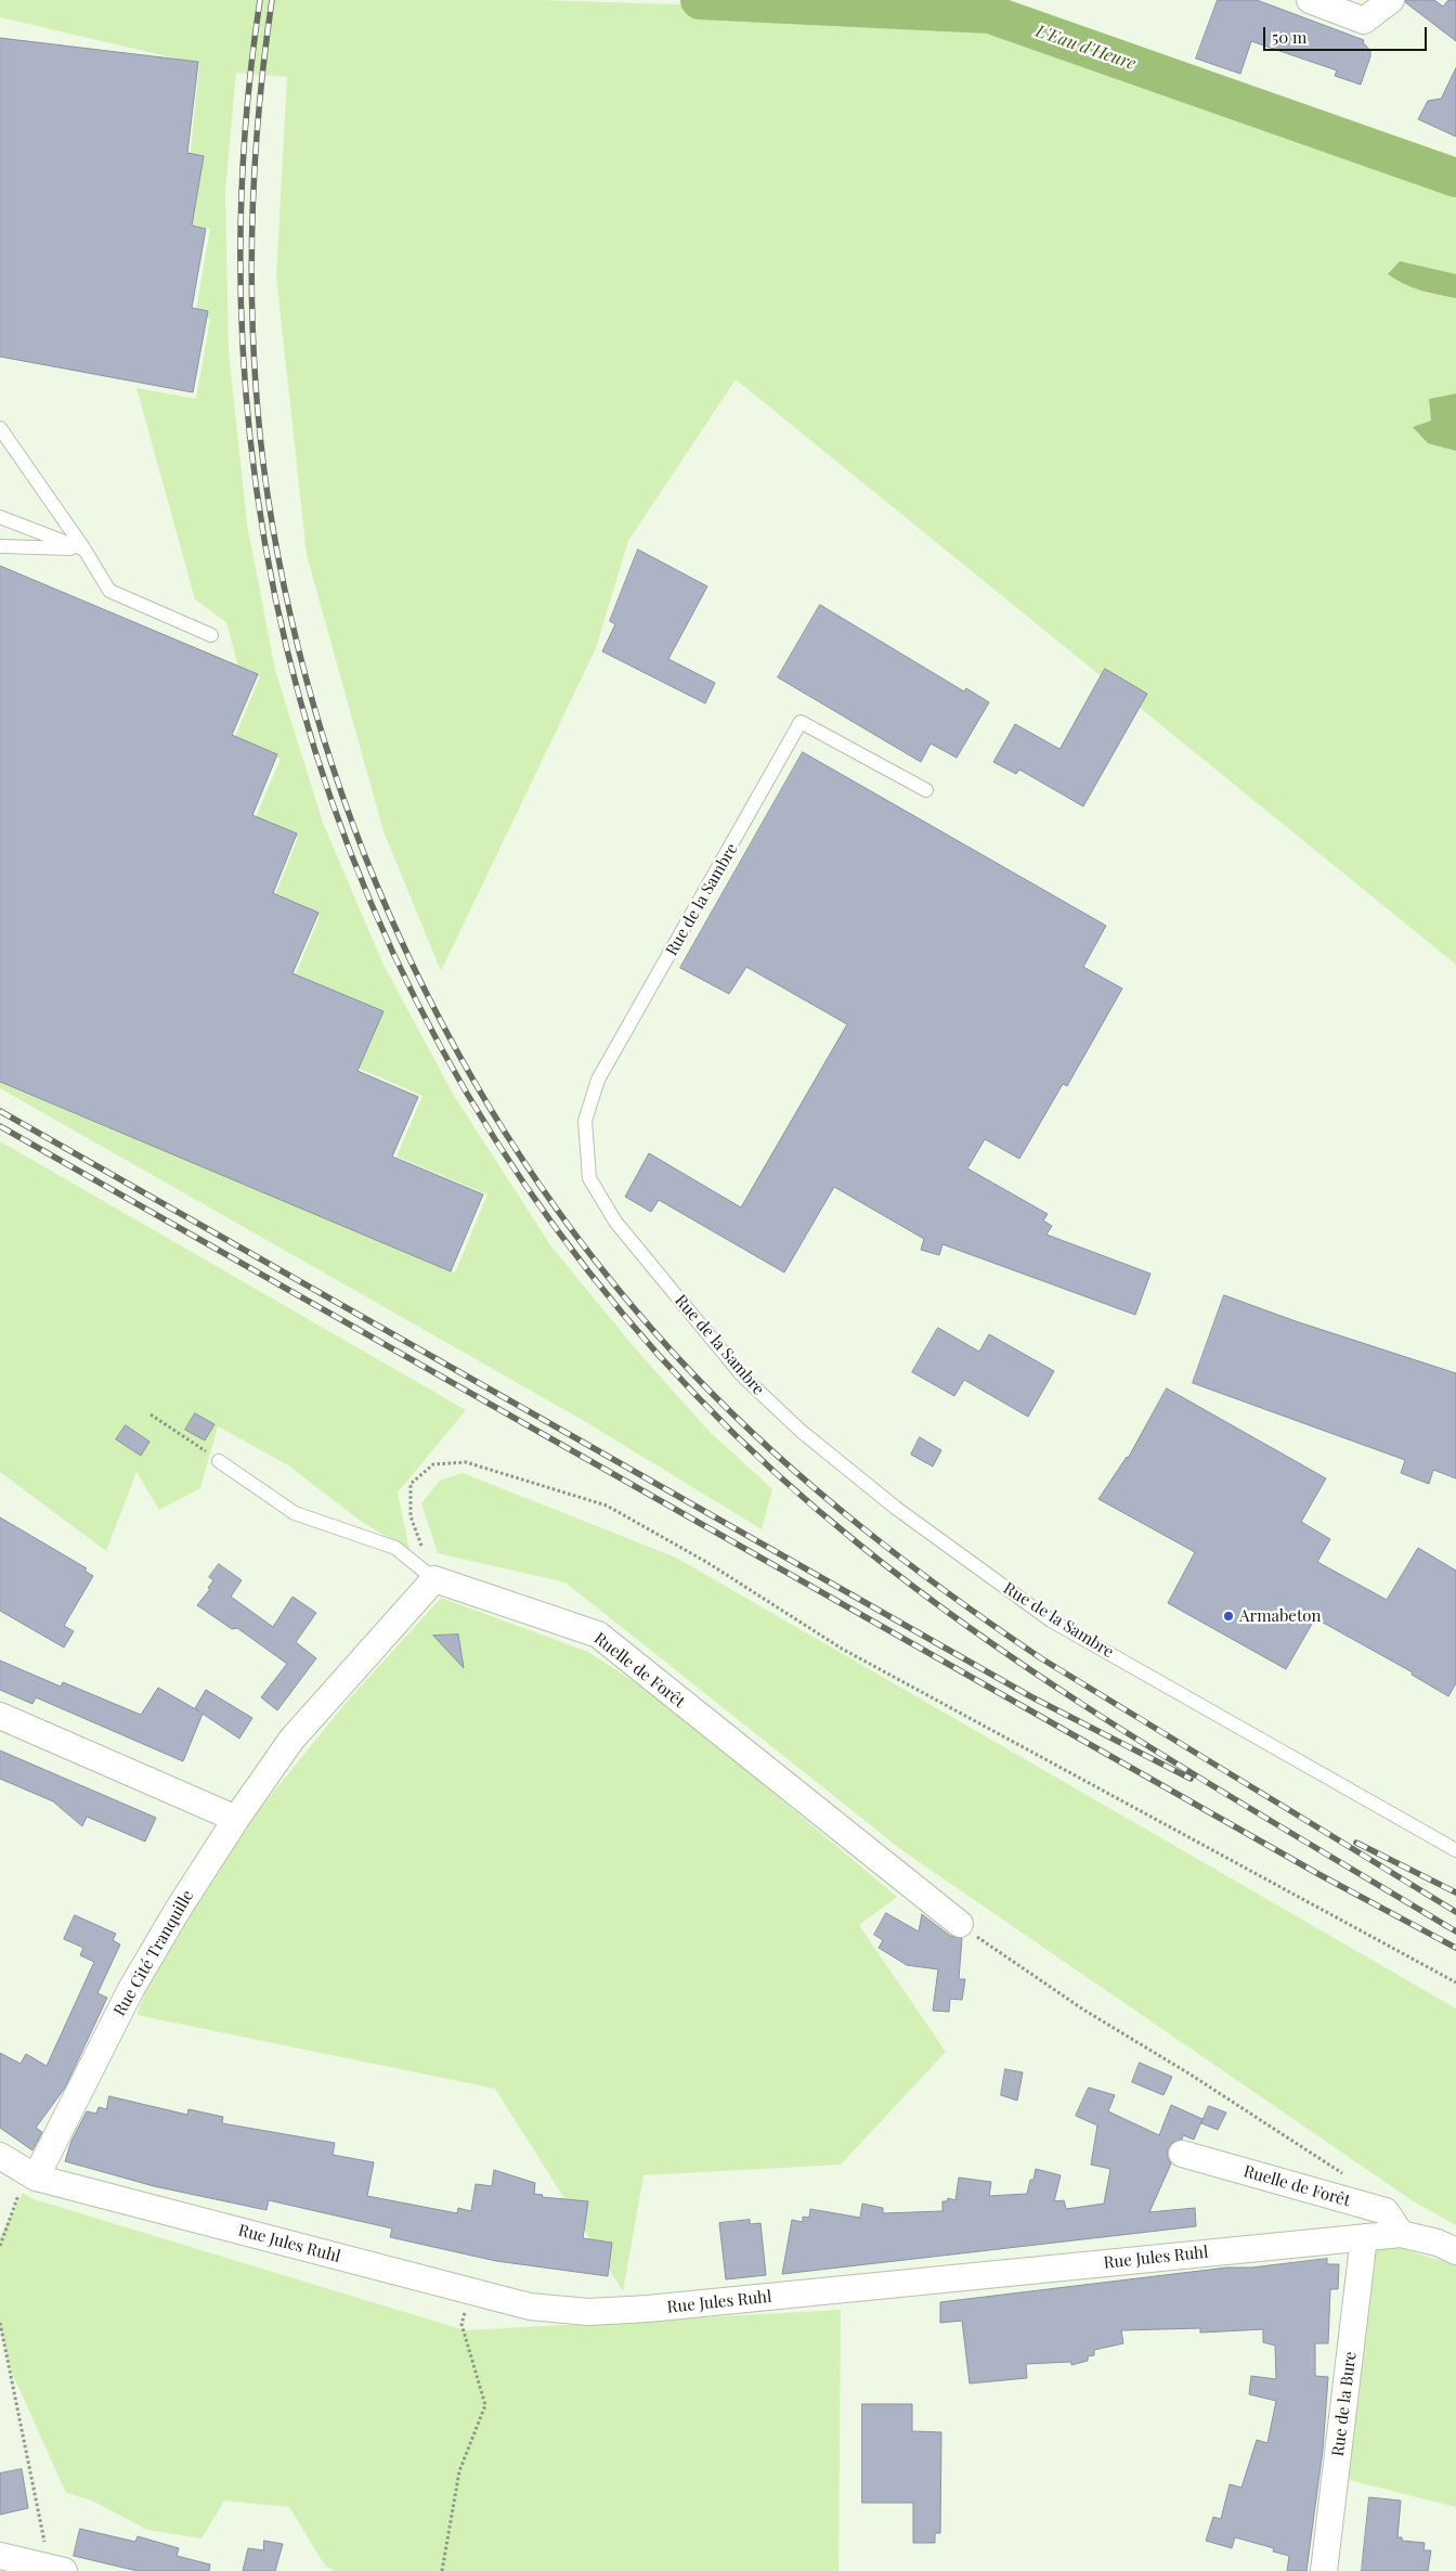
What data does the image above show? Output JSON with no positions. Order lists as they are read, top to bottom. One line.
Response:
{"streets":{"street":["Ruelle de Forêt","Rue Cité Tranquille","Rue Jules Ruhl","Rue de la Bure"],"lane":["Rue de la Sambre"]},"crossings":[["Ruelle de Forêt","Rue Cité Tranquille"],["Ruelle de Forêt","Rue Jules Ruhl"],["Rue Cité Tranquille","Rue Jules Ruhl"],["Rue Jules Ruhl","Rue de la Bure"]],"water":["L'Eau d'Heure"],"places":["Armabeton"],"scale_bar":"50 m"}
